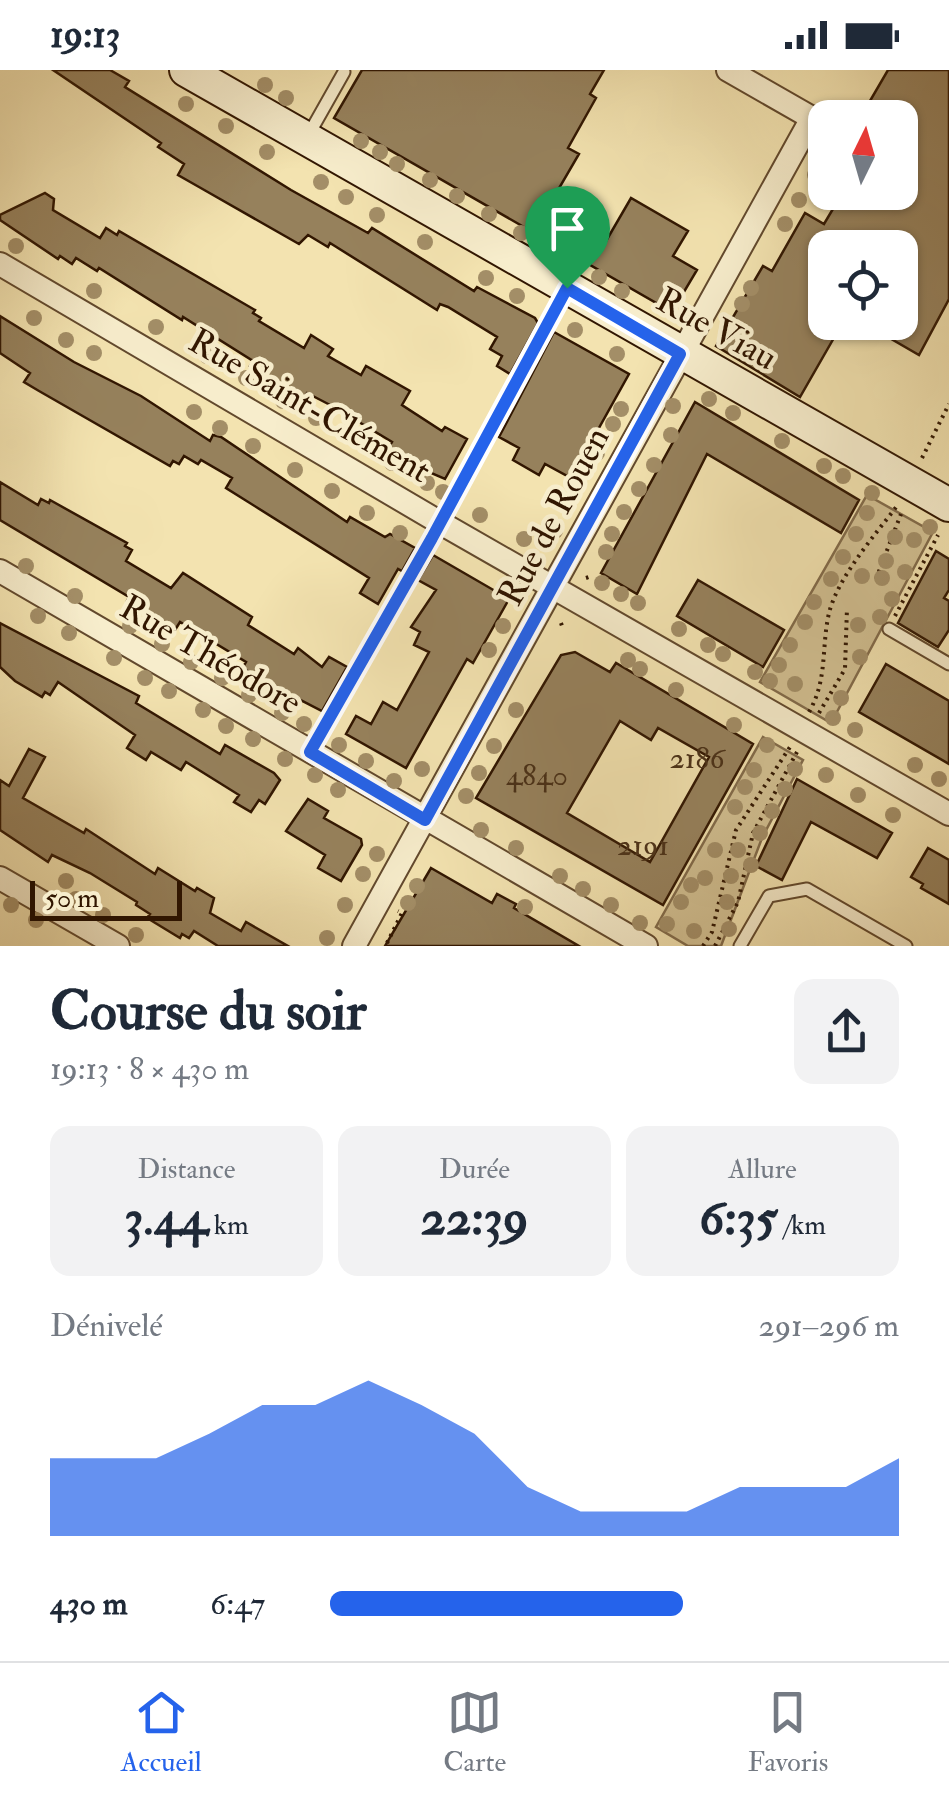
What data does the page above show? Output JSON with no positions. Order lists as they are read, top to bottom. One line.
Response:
{"streets":{"main road":["Rue Viau"],"street":["Rue Saint-Clément","Rue de Rouen","Rue Théodore"]},"crossings":[["Rue Viau","Rue de Rouen"],["Rue Saint-Clément","Rue de Rouen"],["Rue de Rouen","Rue Théodore"]],"house_numbers":["2186","4840","2191"],"scale_bar":"50 m","north":"top","page":{"status":"19:13","scale":"50 m","heading":["Course du soir","19:13 · 8 × 430 m"],"stats":[["Distance","3.44 km"],["Durée","22:39"],["Allure","6:35 /km"]],"chart":["Dénivelé","291–296 m"],"list":[{"name":"430 m","note":"6:47"}],"tabs":["Accueil","Carte","Favoris"]}}
